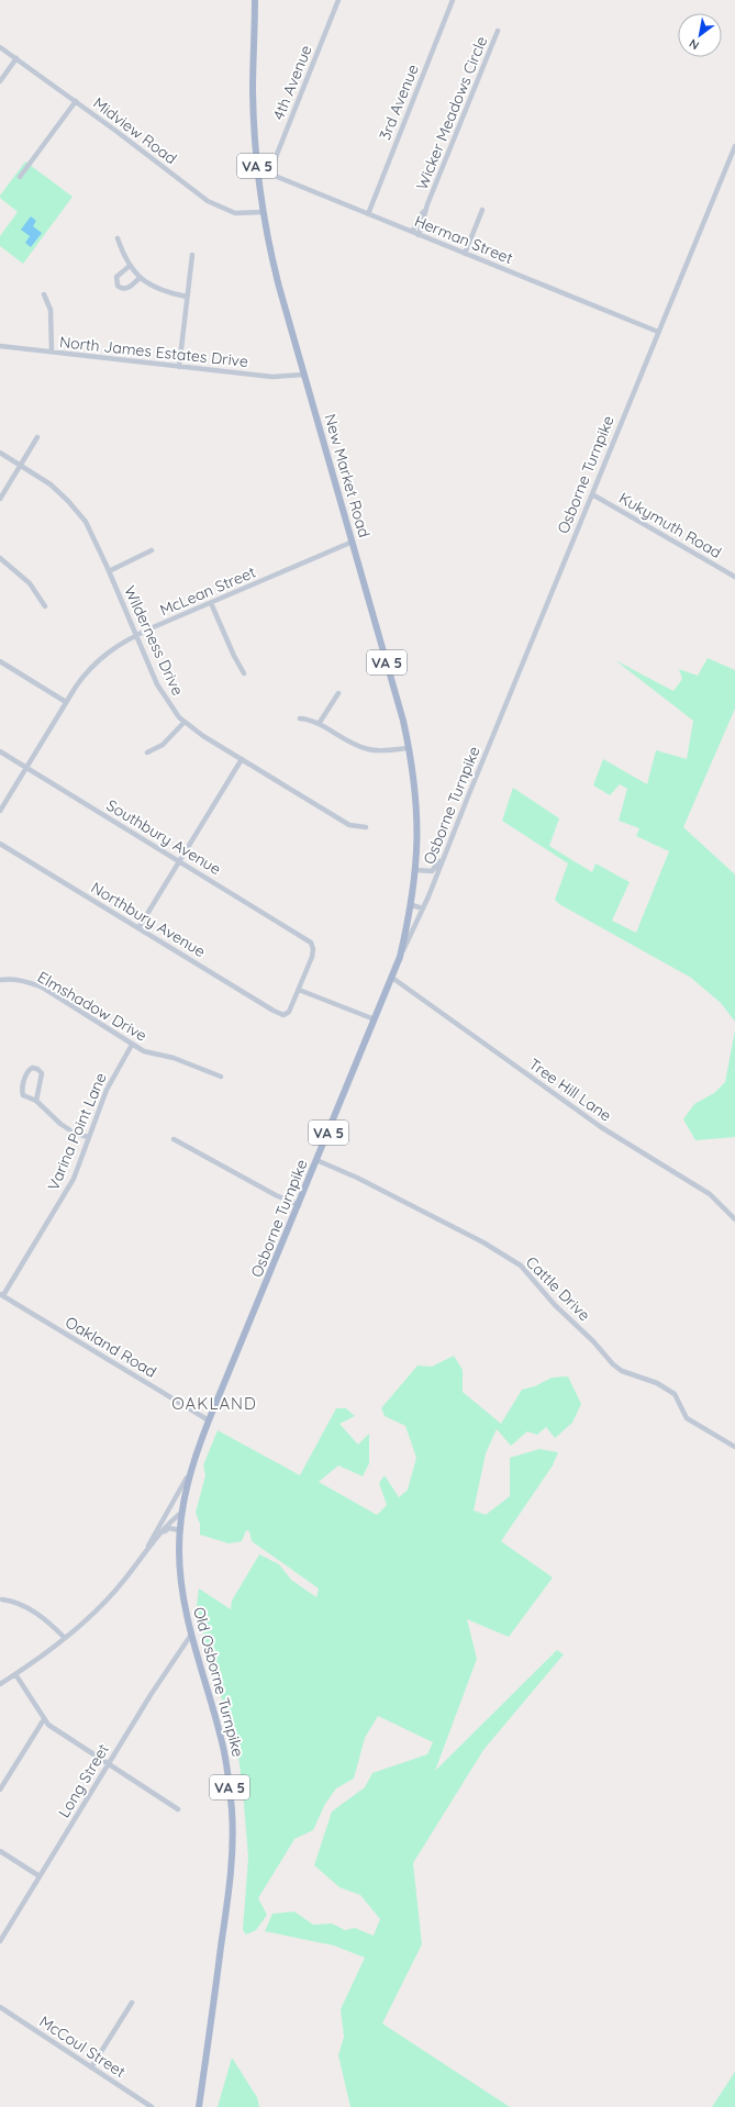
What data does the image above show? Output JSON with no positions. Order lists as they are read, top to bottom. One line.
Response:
{"streets":{"main road":["VA 5","Osborne Turnpike","New Market Road","Old Osborne Turnpike"],"street":["4th Avenue","3rd Avenue","Wicker Meadows Circle","Midview Road","Herman Street","North James Estates Drive","Kukymuth Road","McLean Street","Wilderness Drive","Southbury Avenue","Northbury Avenue","Elmshadow Drive","Tree Hill Lane","Varina Point Lane","Cattle Drive","Oakland Road","Long Street","McCoul Street"]},"crossings":[["4th Avenue","Herman Street"],["3rd Avenue","Herman Street"],["Wicker Meadows Circle","Herman Street"],["Midview Road","New Market Road"],["Herman Street","Osborne Turnpike"],["Herman Street","New Market Road"],["North James Estates Drive","New Market Road"],["Osborne Turnpike","New Market Road"],["Osborne Turnpike","Kukymuth Road"],["Osborne Turnpike","Tree Hill Lane"],["Osborne Turnpike","Cattle Drive"],["Osborne Turnpike","Oakland Road"],["Osborne Turnpike","Old Osborne Turnpike"],["New Market Road","McLean Street"],["McLean Street","Wilderness Drive"],["McLean Street","Southbury Avenue"],["Southbury Avenue","Northbury Avenue"],["Elmshadow Drive","Varina Point Lane"],["Varina Point Lane","Oakland Road"],["Old Osborne Turnpike","Long Street"]],"districts":["OAKLAND"],"north":"bottom left"}
